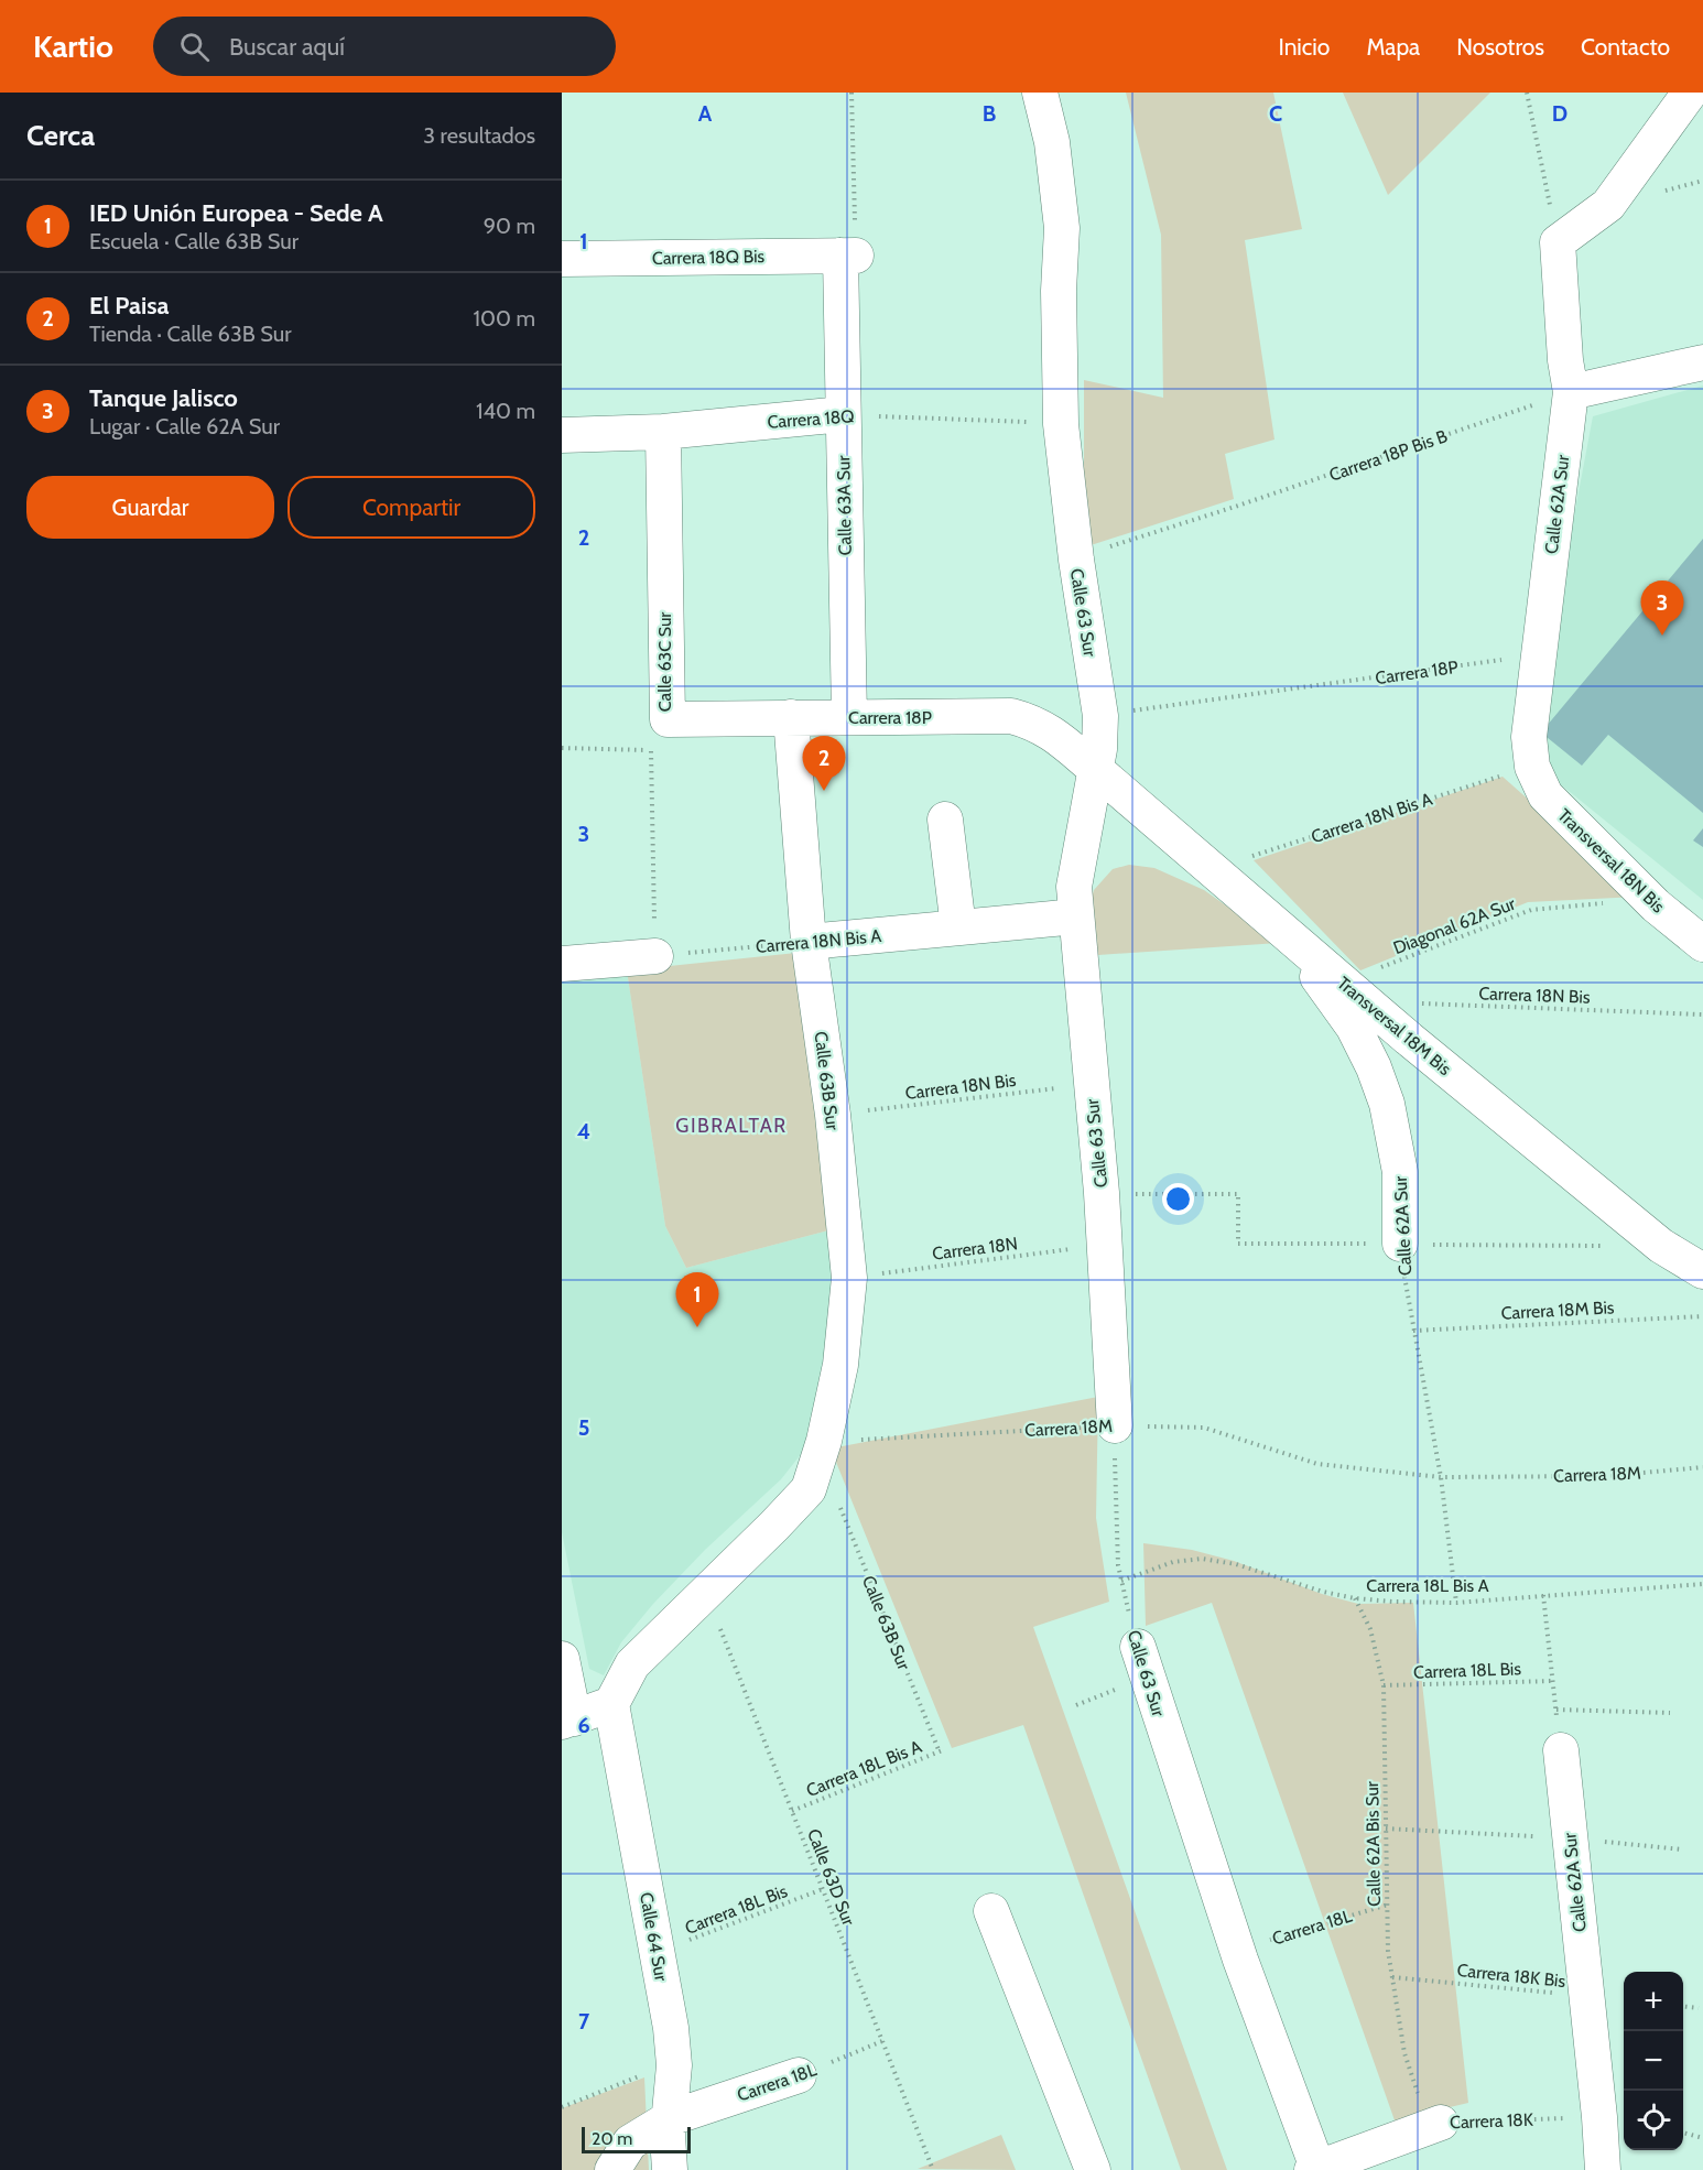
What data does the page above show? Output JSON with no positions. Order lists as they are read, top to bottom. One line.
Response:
{"streets":{"street":["Carrera 18Q Bis","Carrera 18Q","Calle 62A Sur","Calle 63A Sur","Calle 63 Sur","Calle 63C Sur","Carrera 18P","Carrera 18N Bis A","Transversal 18N Bis","Transversal 18M Bis","Calle 63B Sur","Carrera 18L","Calle 64 Sur","Carrera 18K"],"path":["Carrera 18P Bis B","Diagonal 62A Sur","Carrera 18N Bis","Carrera 18N","Carrera 18M Bis","Carrera 18M","Carrera 18L Bis A","Carrera 18L Bis","Calle 62A Bis Sur","Calle 63D Sur","Carrera 18K Bis"]},"crossings":[["Carrera 18Q Bis","Calle 63A Sur"],["Carrera 18Q","Calle 63A Sur"],["Carrera 18Q","Calle 63 Sur"],["Carrera 18Q","Calle 63C Sur"],["Carrera 18P Bis B","Calle 62A Sur"],["Carrera 18P Bis B","Calle 63 Sur"],["Calle 62A Sur","Carrera 18P"],["Calle 62A Sur","Carrera 18N Bis A"],["Calle 62A Sur","Transversal 18N Bis"],["Calle 62A Sur","Transversal 18M Bis"],["Calle 62A Sur","Carrera 18M Bis"],["Calle 62A Sur","Carrera 18M"],["Calle 62A Sur","Carrera 18L Bis A"],["Calle 62A Sur","Carrera 18K Bis"],["Calle 62A Sur","Carrera 18K"],["Calle 63A Sur","Carrera 18P"],["Calle 63 Sur","Carrera 18P"],["Calle 63 Sur","Carrera 18N Bis A"],["Calle 63 Sur","Carrera 18N Bis"],["Calle 63 Sur","Transversal 18M Bis"],["Calle 63 Sur","Carrera 18N"],["Calle 63 Sur","Carrera 18M"],["Calle 63 Sur","Carrera 18L Bis A"],["Calle 63 Sur","Carrera 18L"],["Calle 63 Sur","Carrera 18K"],["Calle 63C Sur","Carrera 18P"],["Calle 63C Sur","Carrera 18N Bis A"],["Carrera 18P","Transversal 18M Bis"],["Carrera 18P","Calle 63B Sur"],["Carrera 18N Bis A","Transversal 18N Bis"],["Carrera 18N Bis A","Transversal 18M Bis"],["Carrera 18N Bis A","Calle 63B Sur"],["Transversal 18N Bis","Diagonal 62A Sur"],["Diagonal 62A Sur","Carrera 18N Bis"],["Diagonal 62A Sur","Transversal 18M Bis"],["Carrera 18N Bis","Transversal 18M Bis"],["Carrera 18N Bis","Calle 63B Sur"],["Calle 63B Sur","Carrera 18N"],["Calle 63B Sur","Carrera 18M"],["Calle 63B Sur","Carrera 18L Bis A"],["Carrera 18L Bis A","Calle 62A Bis Sur"],["Carrera 18L Bis A","Calle 63D Sur"],["Carrera 18L Bis","Calle 62A Bis Sur"],["Carrera 18L Bis","Calle 63D Sur"],["Carrera 18L Bis","Calle 64 Sur"],["Calle 62A Bis Sur","Carrera 18L"],["Calle 62A Bis Sur","Carrera 18K Bis"],["Calle 62A Bis Sur","Carrera 18K"],["Calle 63D Sur","Carrera 18L"],["Carrera 18L","Calle 64 Sur"]],"districts":["GIBRALTAR"],"scale_bar":"20 m","page":{"header":"Kartio","search":"Buscar aquí","nav":["Inicio","Mapa","Nosotros","Contacto"],"heading":["Cerca","3 resultados"],"list":[{"mark":"1","name":"IED Unión Europea - Sede A","note":"Escuela · Calle 63B Sur","value":"90 m"},{"mark":"2","name":"El Paisa","note":"Tienda · Calle 63B Sur","value":"100 m"},{"mark":"3","name":"Tanque Jalisco","note":"Lugar · Calle 62A Sur","value":"140 m"}],"buttons":["Guardar","Compartir"],"pins":["3","2","1"],"map_buttons":["+","−"],"scale":"20 m"},"grid":{"columns":["A","B","C","D"],"rows":["1","2","3","4","5","6","7"]}}
